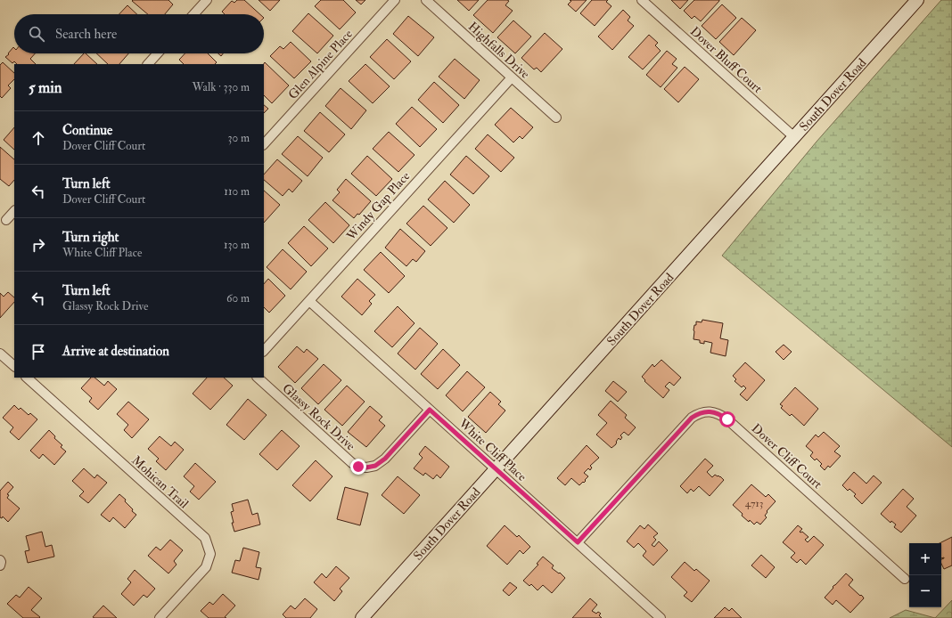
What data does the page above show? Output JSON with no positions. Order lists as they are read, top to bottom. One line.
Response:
{"streets":{"street":["Highfalls Drive","Dover Bluff Court","Glen Alpine Place","South Dover Road","Windy Gap Place","Glassy Rock Drive","White Cliff Place","Dover Cliff Court","Mohican Trail"]},"crossings":[["Highfalls Drive","Windy Gap Place"],["Dover Bluff Court","South Dover Road"],["South Dover Road","White Cliff Place"],["Windy Gap Place","White Cliff Place"],["Glassy Rock Drive","White Cliff Place"],["White Cliff Place","Dover Cliff Court"]],"house_numbers":["4713"],"page":{"search":"Search here","heading":["5 min","Walk · 330 m"],"list":[["Continue","Dover Cliff Court","30 m"],["Turn left","Dover Cliff Court","110 m"],["Turn right","White Cliff Place","130 m"],["Turn left","Glassy Rock Drive","60 m"],"Arrive at destination"],"map_buttons":["+","−"]}}
